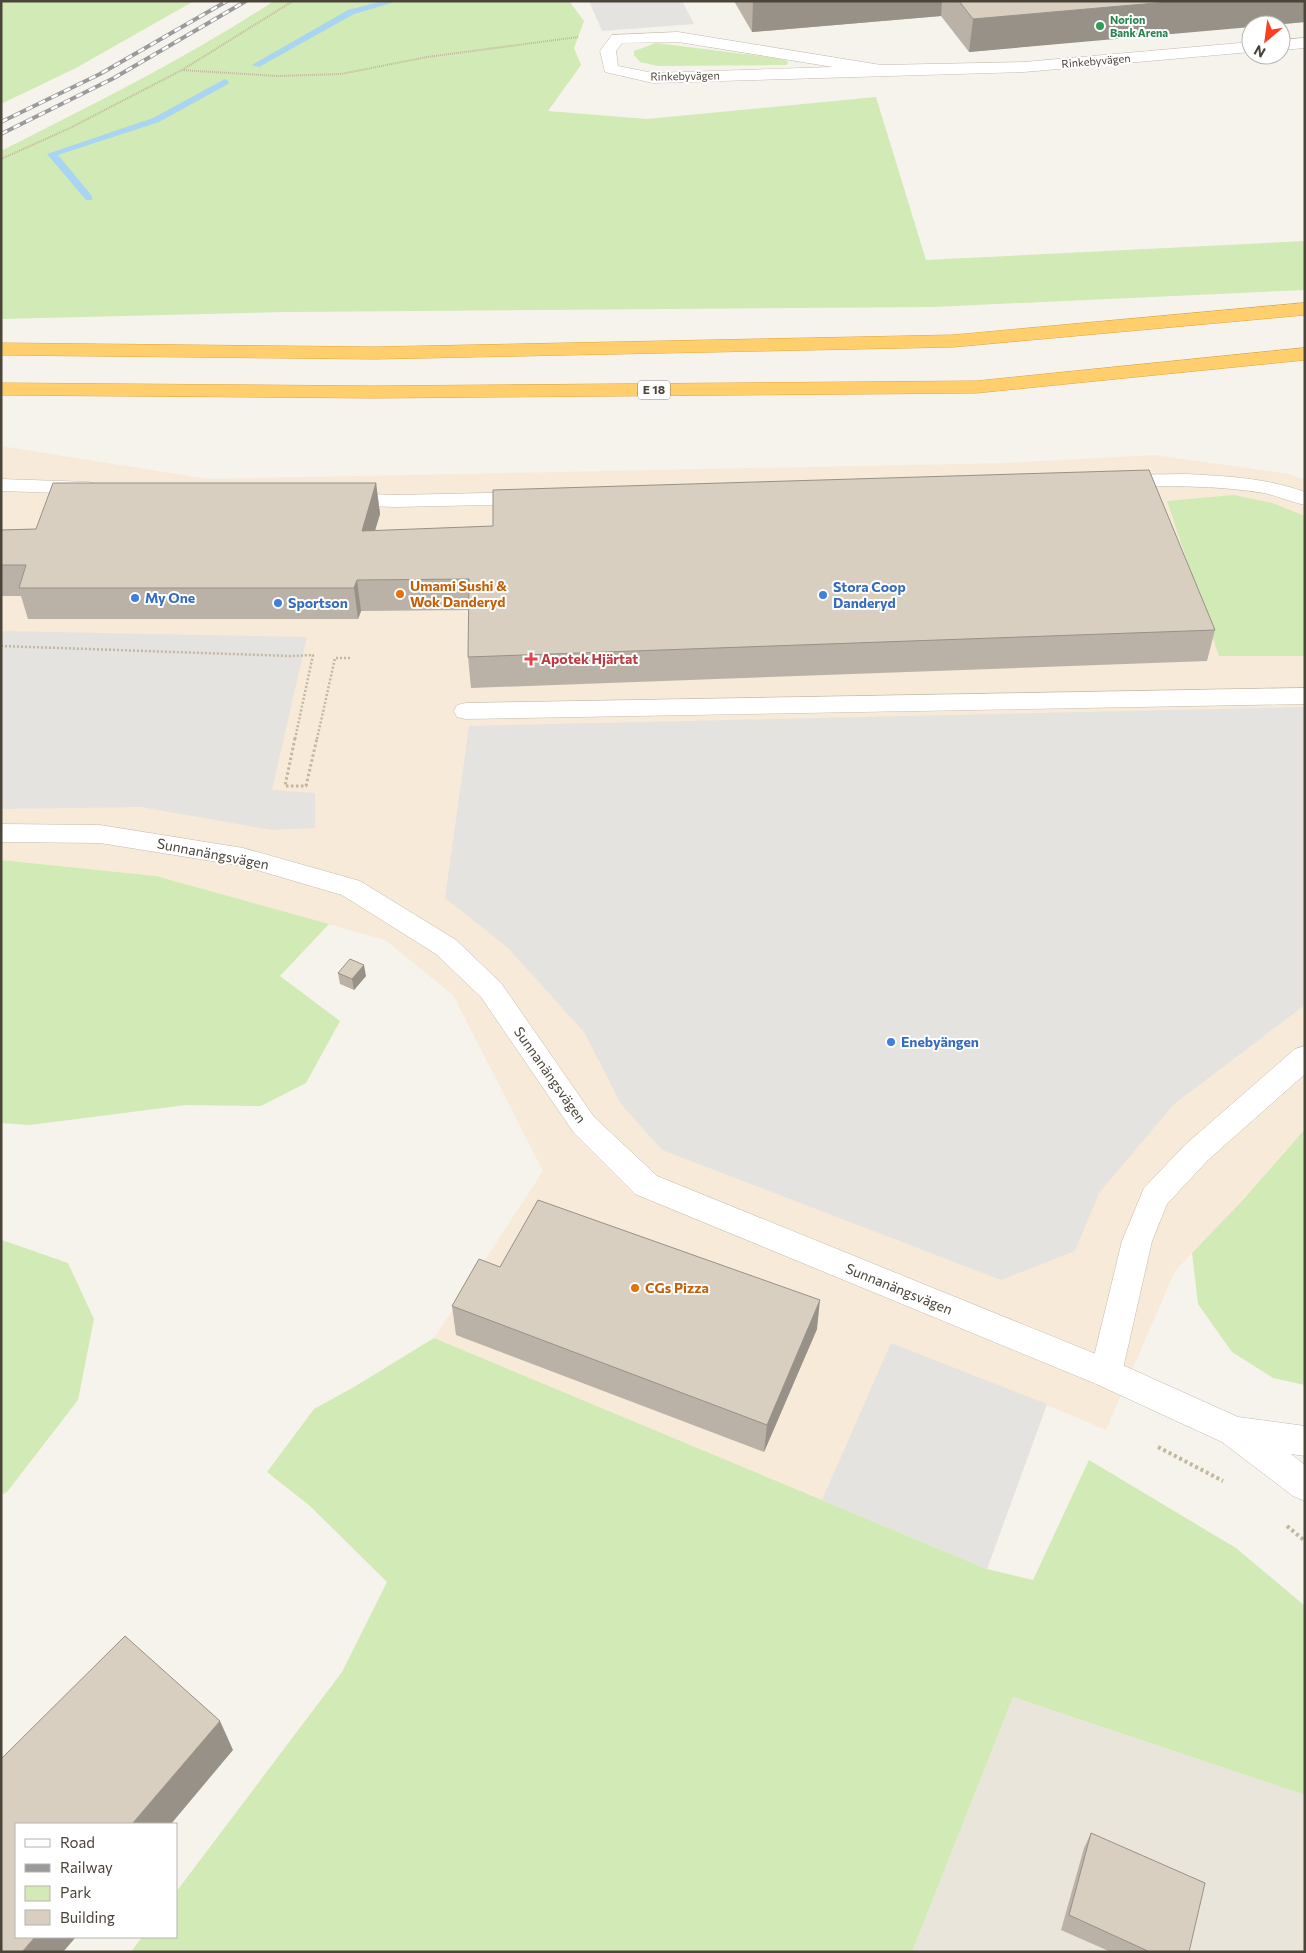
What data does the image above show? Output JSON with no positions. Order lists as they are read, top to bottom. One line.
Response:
{"streets":{"highway":["E 18"],"street":["Rinkebyvägen","Sunnanängsvägen"]},"places":{"other":["Norion Bank Arena","Umami Sushi & Wok Danderyd","Stora Coop Danderyd","My One","Sportson","Enebyängen","CGs Pizza"],"health":["Apotek Hjärtat"]},"legend":["Road","Railway","Park","Building"],"north":"bottom left"}
